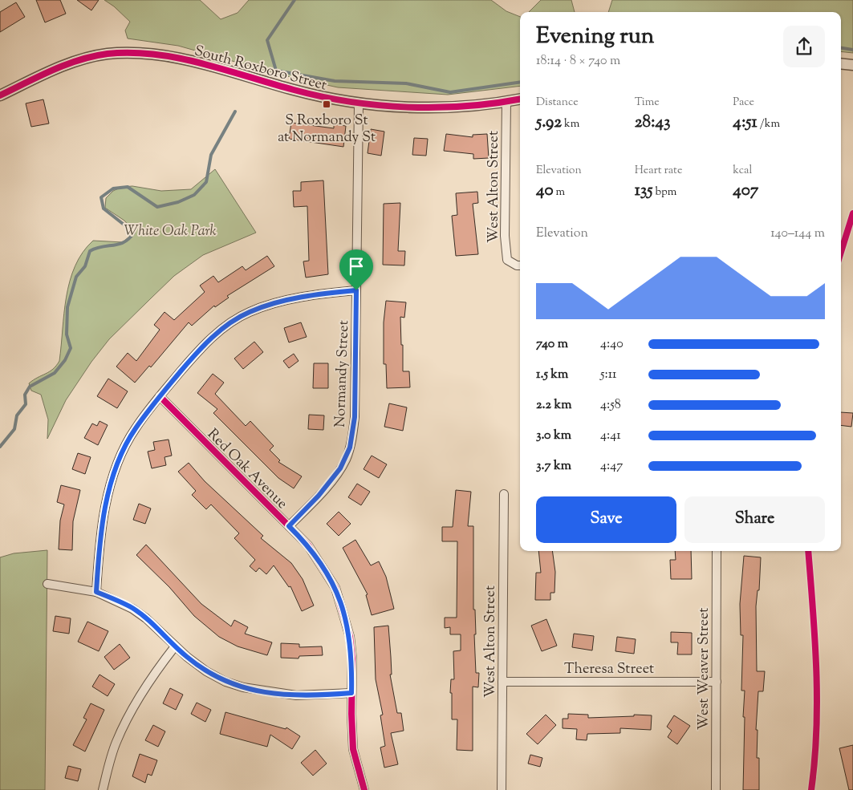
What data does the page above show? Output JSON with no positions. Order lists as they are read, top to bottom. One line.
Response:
{"streets":{"street":["South Roxboro Street","West Alton Street","Normandy Street","Red Oak Avenue","Theresa Street","West Weaver Street"]},"crossings":[["South Roxboro Street","West Alton Street"],["South Roxboro Street","Normandy Street"],["West Alton Street","Theresa Street"],["Normandy Street","Red Oak Avenue"],["Theresa Street","West Weaver Street"]],"parks":["White Oak Park"],"places":{"transit":["S Roxboro St at Normandy St"]},"page":{"heading":["Evening run","18:14 · 8 × 740 m"],"stats":[["Distance","5.92 km"],["Time","28:43"],["Pace","4:51 /km"],["Elevation","40 m"],["Heart rate","135 bpm"],["kcal","407"]],"chart":["Elevation","140–144 m"],"list":[{"name":"740 m","note":"4:40"},{"name":"1.5 km","note":"5:11"},{"name":"2.2 km","note":"4:58"},{"name":"3.0 km","note":"4:41"},{"name":"3.7 km","note":"4:47"}],"buttons":["Save","Share"]}}
